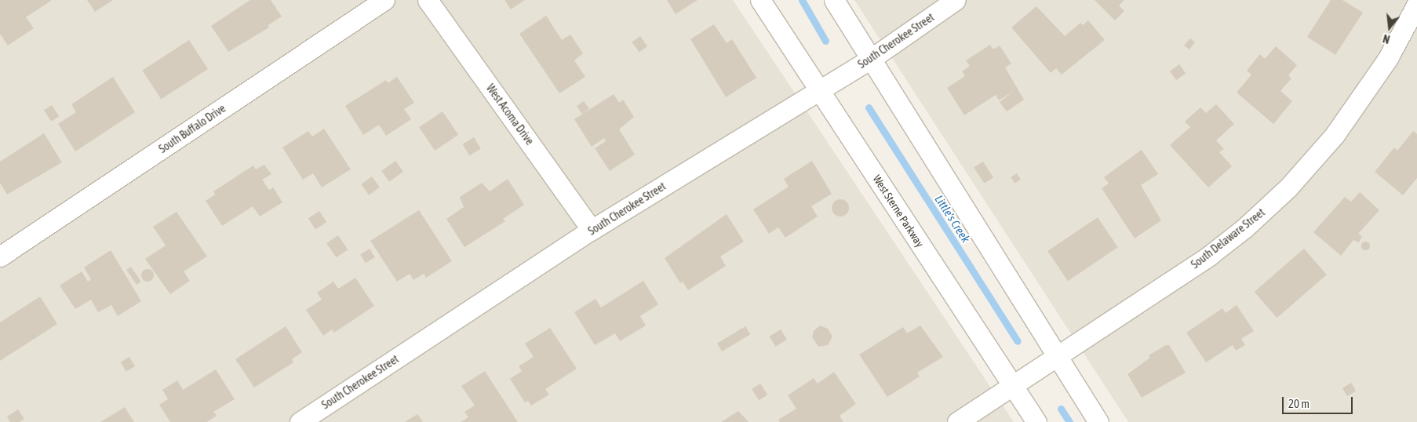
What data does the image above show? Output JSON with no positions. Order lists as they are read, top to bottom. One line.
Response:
{"streets":{"street":["South Cherokee Street","West Acoma Drive","South Buffalo Drive","West Sterne Parkway","South Delaware Street"]},"crossings":[["South Cherokee Street","West Acoma Drive"],["South Cherokee Street","West Sterne Parkway"],["West Sterne Parkway","South Delaware Street"]],"water":["Little's Creek"],"scale_bar":"20 m","north":"bottom"}
